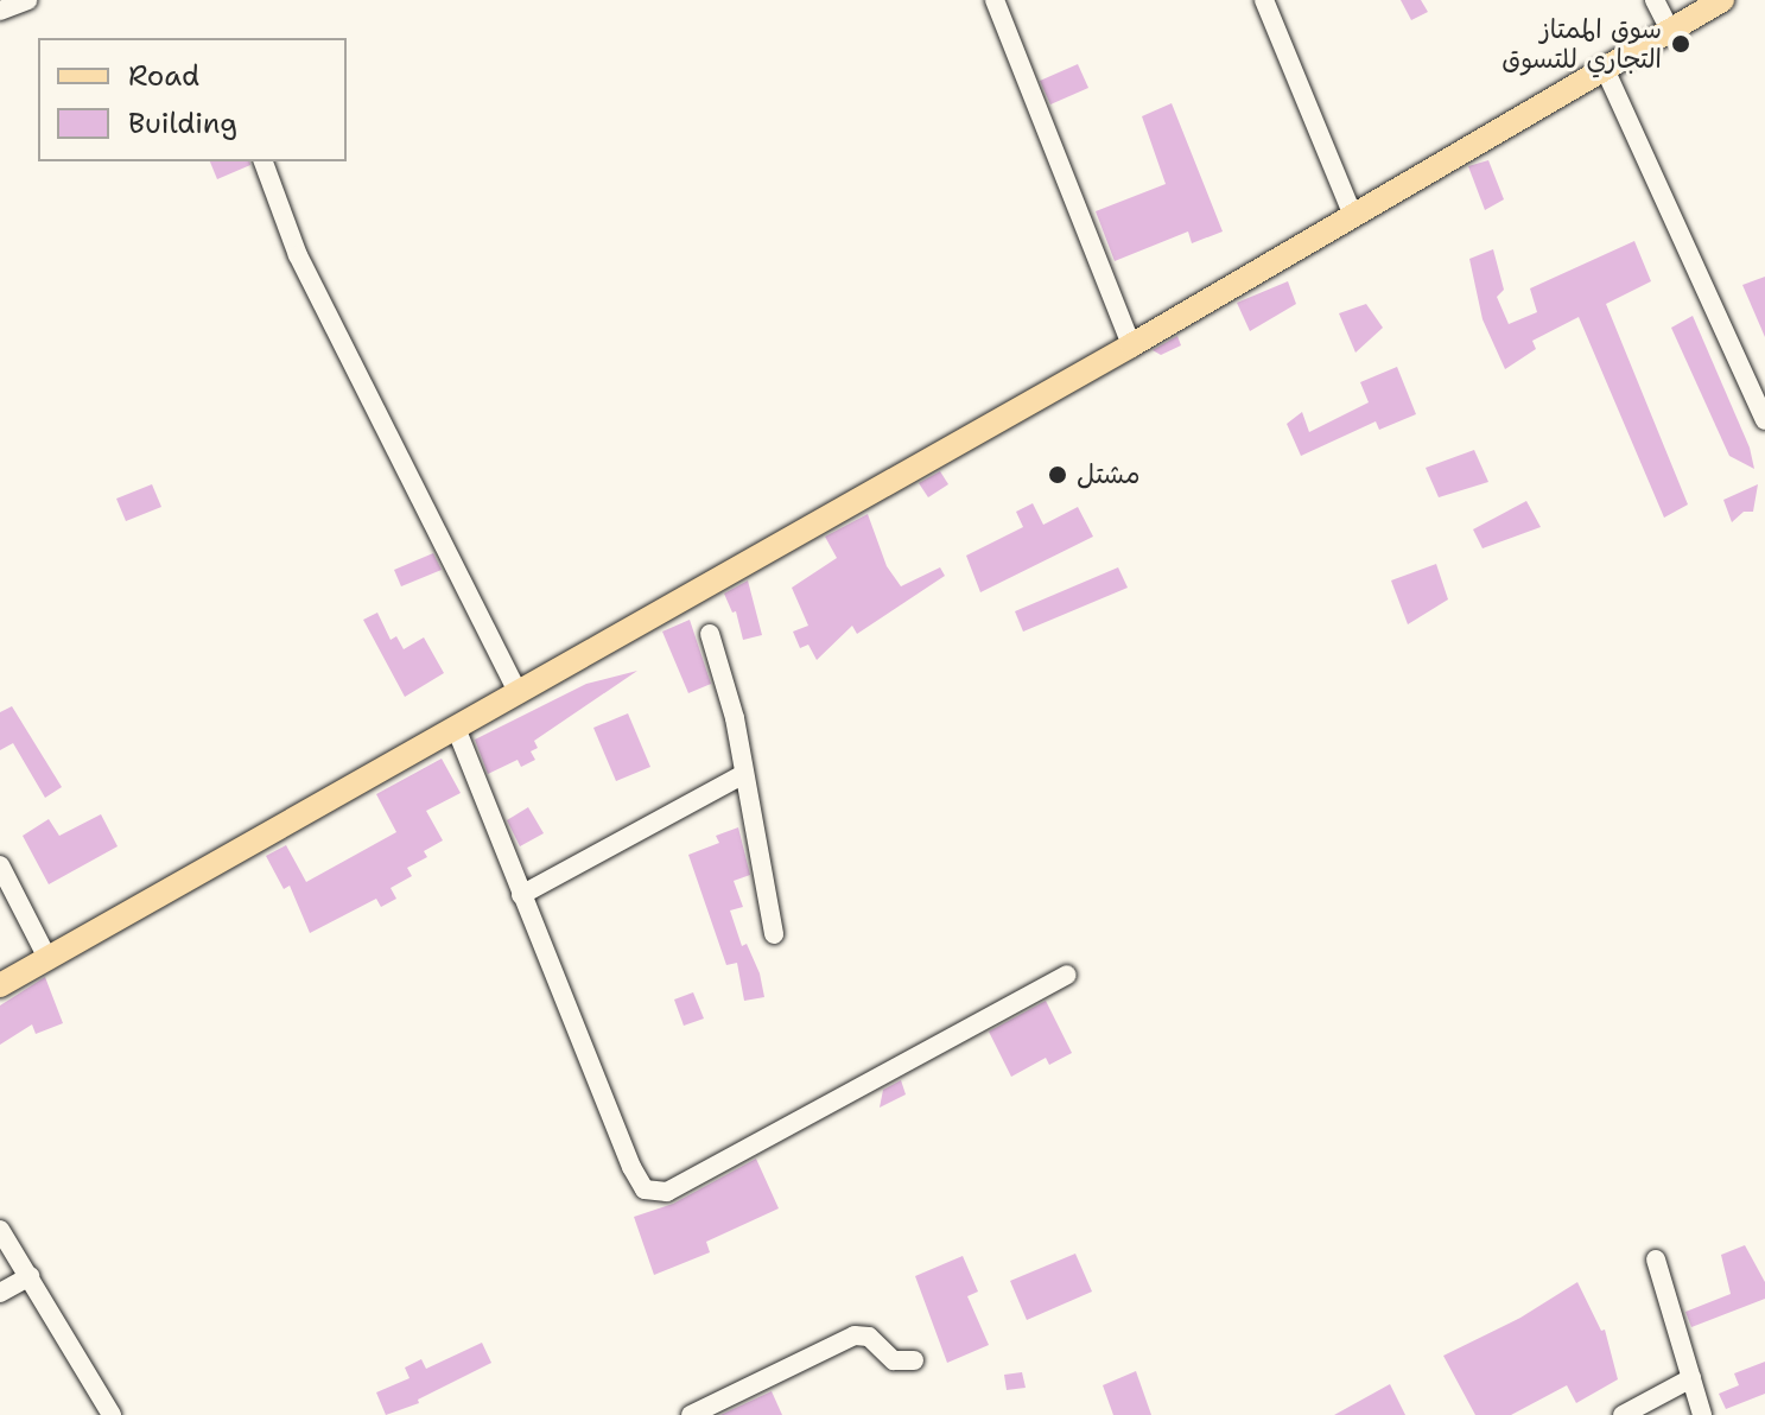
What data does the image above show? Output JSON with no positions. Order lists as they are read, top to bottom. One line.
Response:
{"places":["سوق الممتاز التجاري للتسوق","مشتل"],"legend":["Road","Building"]}
